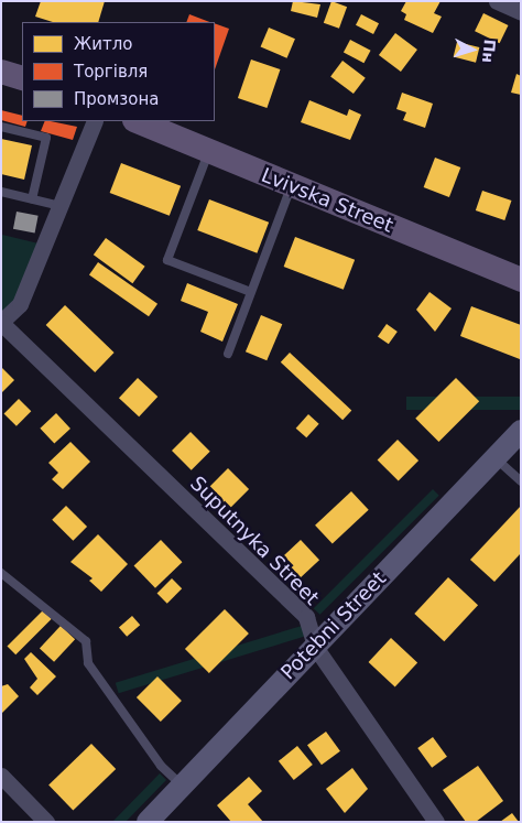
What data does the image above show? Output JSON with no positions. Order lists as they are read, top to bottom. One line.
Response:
{"streets":{"main road":["Lvivska Street"],"street":["Suputnyka Street","Potebni Street"]},"crossings":[["Suputnyka Street","Potebni Street"]],"legend":["Житло","Торгівля","Промзона"],"north":"right"}
